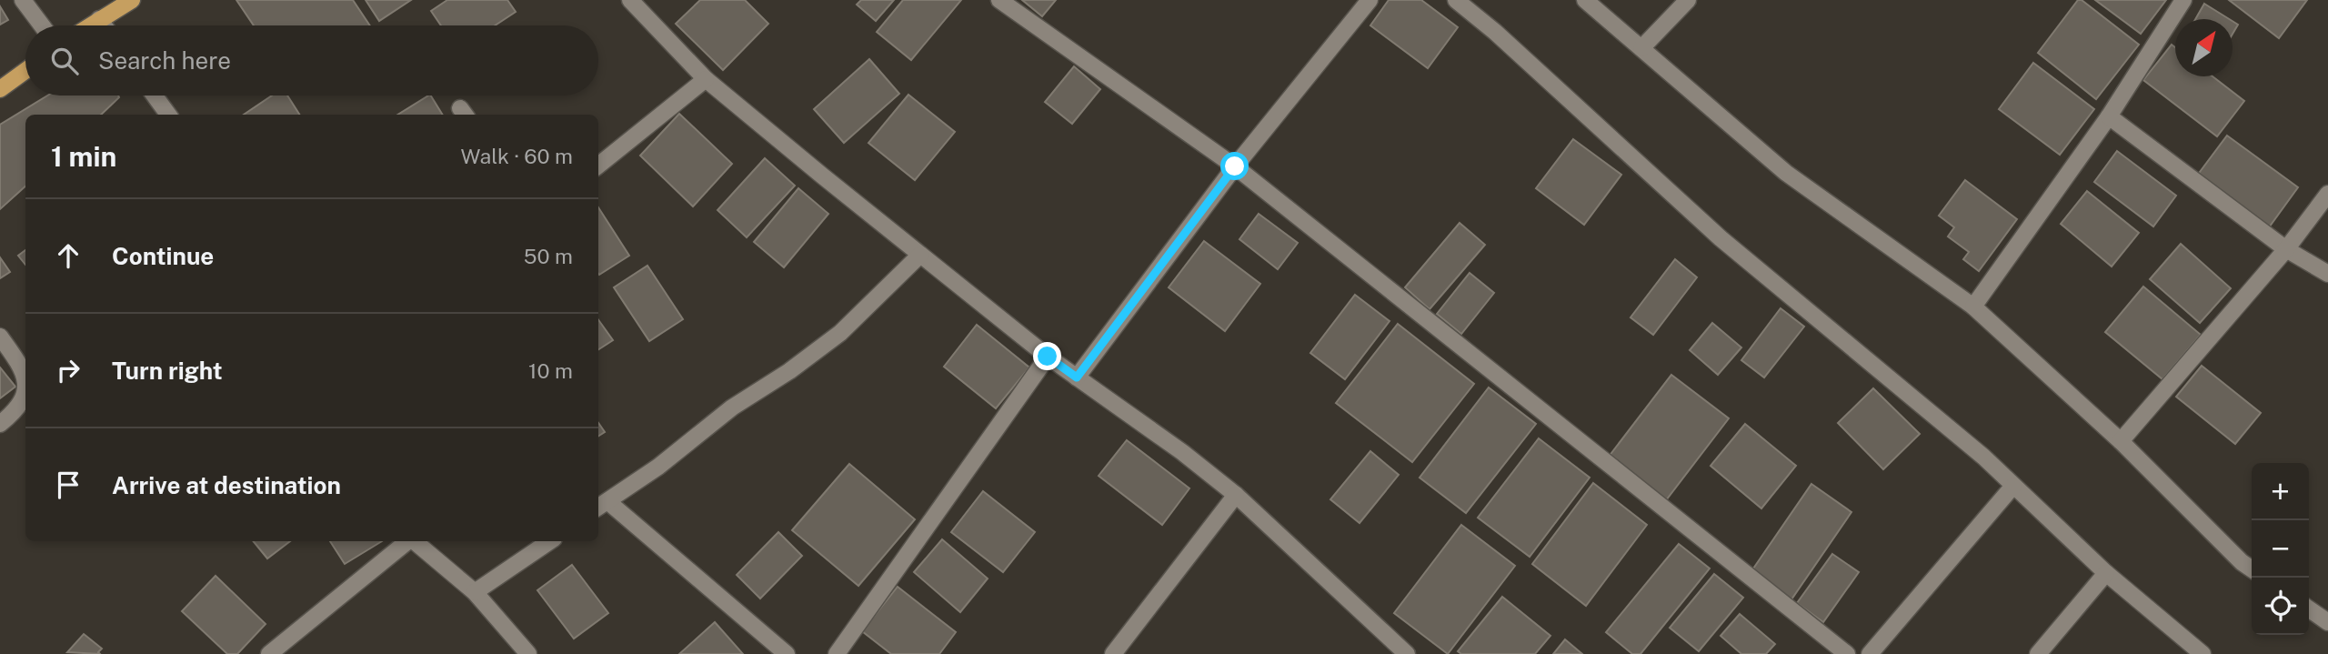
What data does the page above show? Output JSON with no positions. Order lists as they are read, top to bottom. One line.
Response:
{"north":"top right","page":{"search":"Search here","heading":["1 min","Walk · 60 m"],"list":[["Continue","50 m"],["Turn right","10 m"],"Arrive at destination"],"map_buttons":["+","−"]}}
